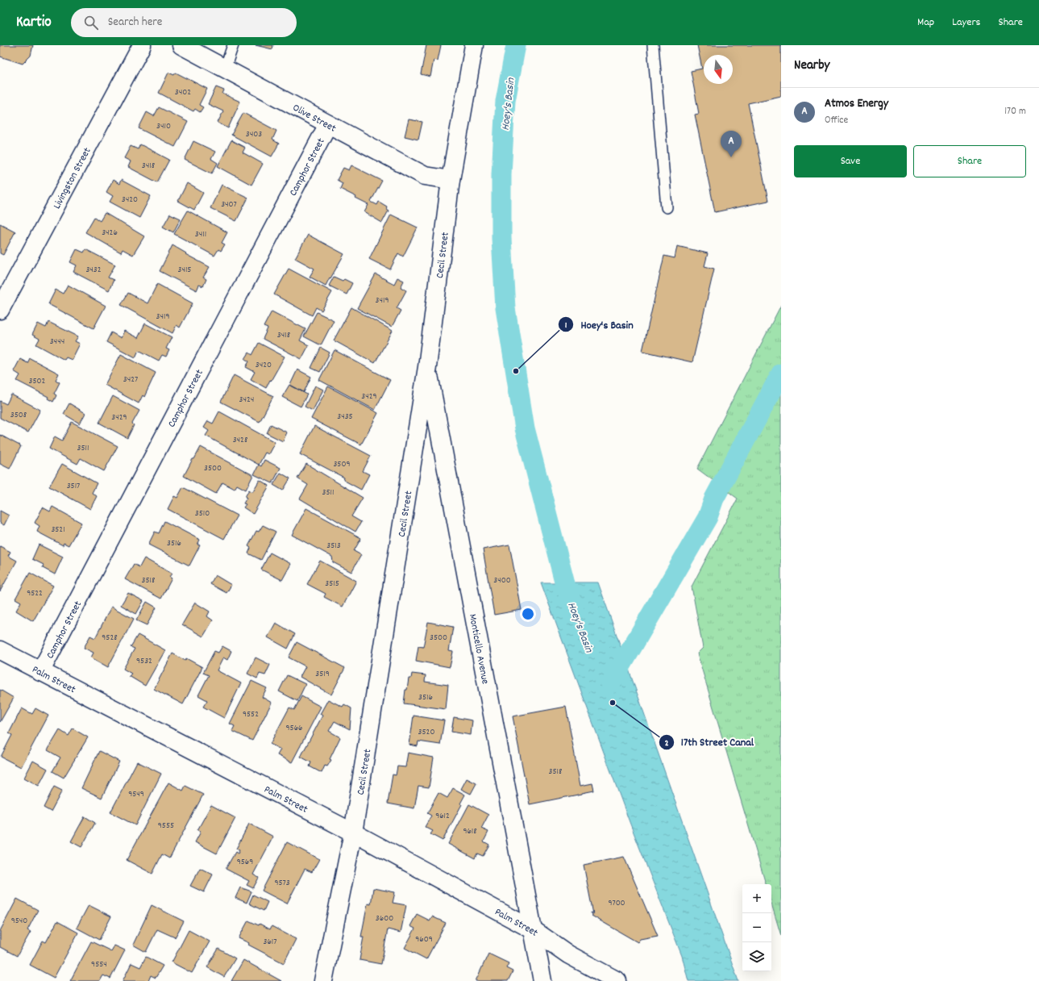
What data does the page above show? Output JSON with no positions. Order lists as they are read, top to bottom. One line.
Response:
{"streets":{"street":["Olive Street","Camphor Street","Livingston Street","Cecil Street","Monticello Avenue","Palm Street"]},"crossings":[["Olive Street","Camphor Street"],["Olive Street","Cecil Street"],["Camphor Street","Palm Street"],["Cecil Street","Monticello Avenue"],["Cecil Street","Palm Street"],["Monticello Avenue","Palm Street"]],"water":["Hoey's Basin"],"places":["Hoey's Basin","17th Street Canal"],"house_numbers":["3402","3410","3403","3418","3420","3407","3426","3411","3432","3415","3419","3419","3418","3444","3420","3427","3502","3429","3424","3508","3435","3429","3428","3511","3509","3500","3517","3511","3510","3521","3516","3513","3518","3400","3515","9522","9528","3500","9532","3519","3516","9552","9566","3520","3518","9549","9612","9555","9618","9569","9573","9700","3600","9540","9609","3617","9554"],"north":"bottom","page":{"header":"Kartio","search":"Search here","nav":["Map","Layers","Share"],"heading":"Nearby","list":[{"mark":"A","name":"Atmos Energy","note":"Office","value":"170 m"}],"pins":"A","buttons":["Save","Share"],"map_buttons":["+","−"]}}
